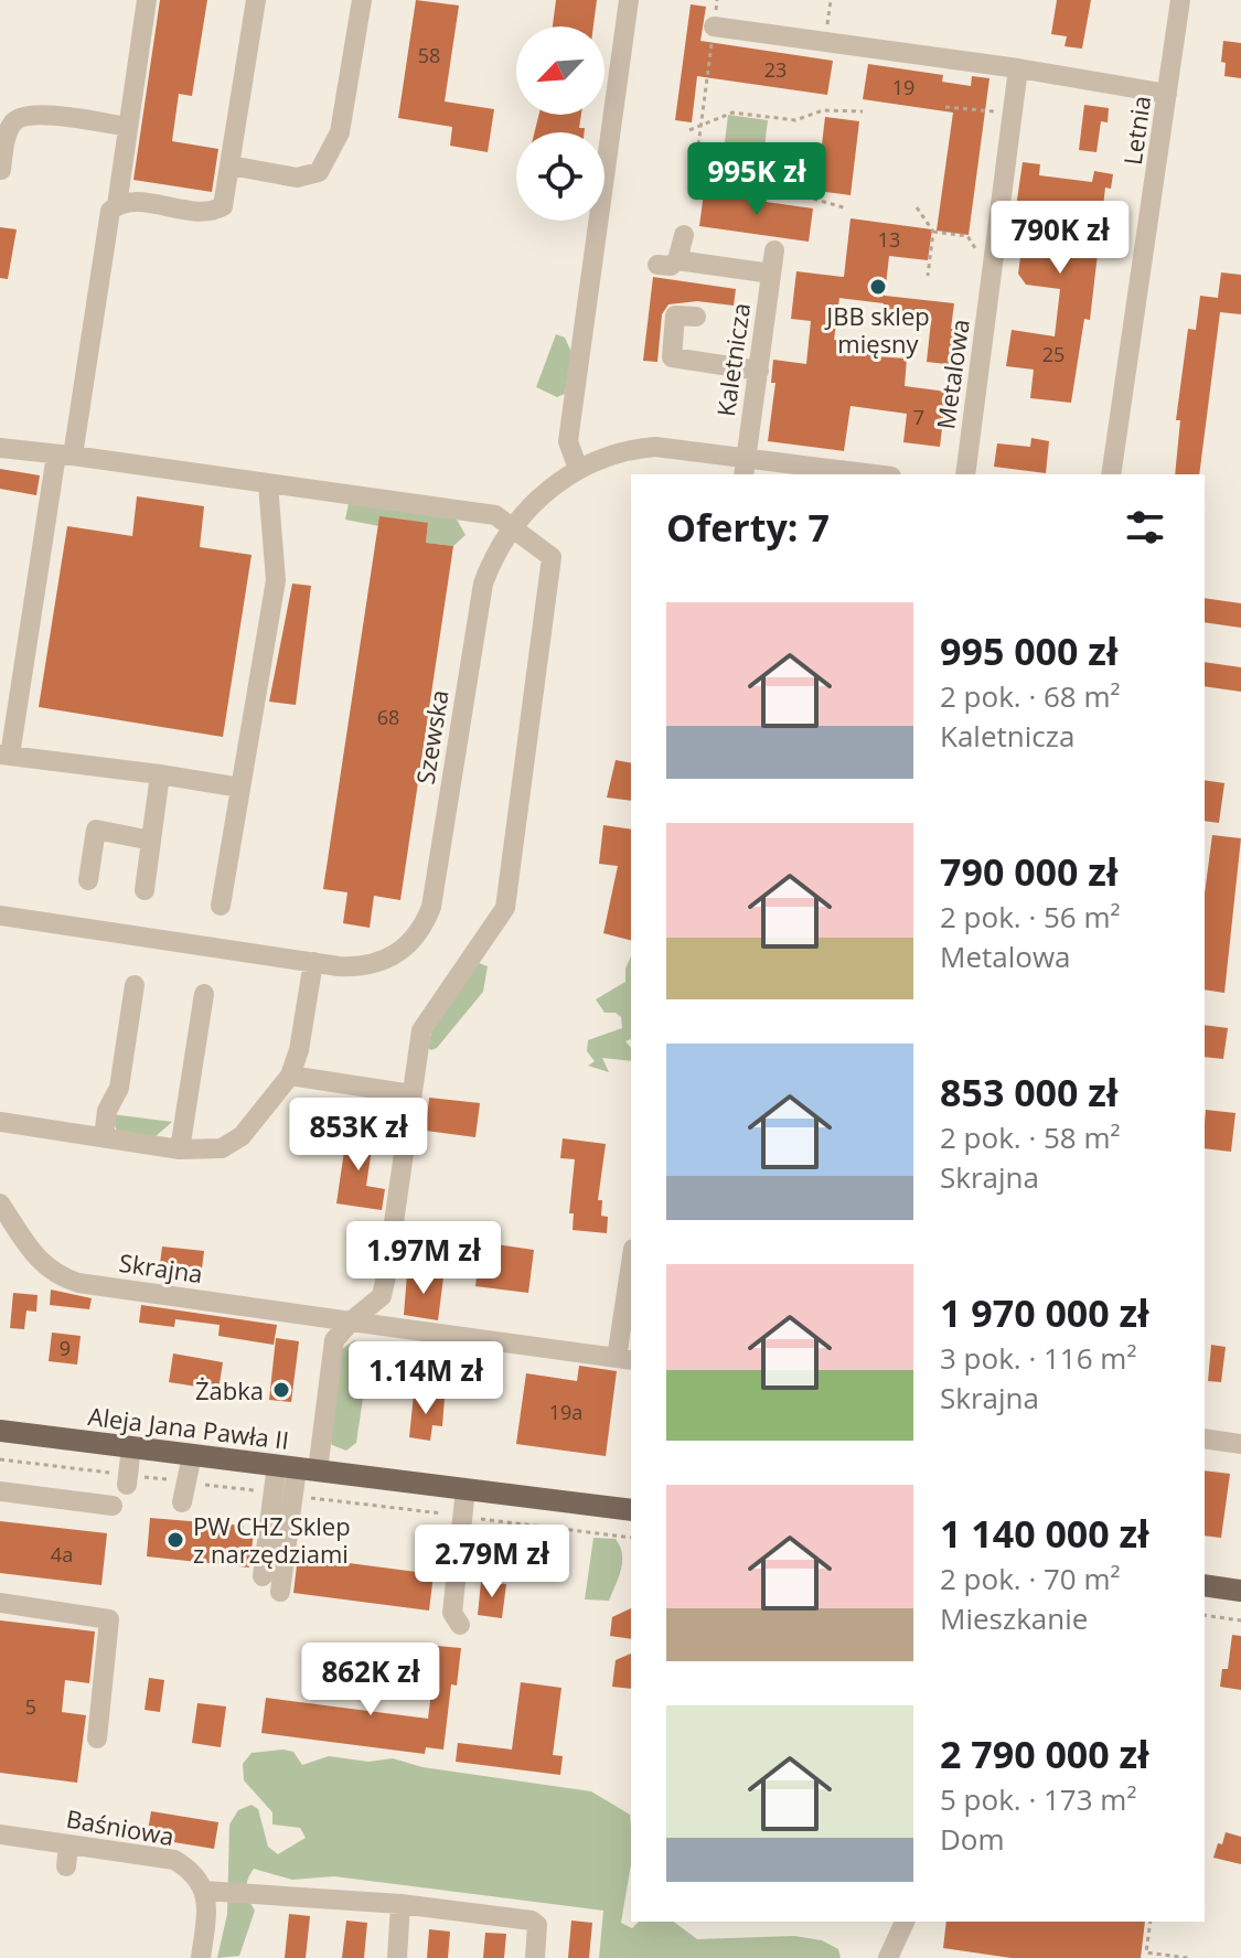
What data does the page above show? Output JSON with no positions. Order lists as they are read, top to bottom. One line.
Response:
{"streets":{"main road":["Aleja Jana Pawła II"],"street":["Letnia","Kaletnicza","Metalowa","Szewska","Skrajna","Baśniowa"]},"crossings":[["Kaletnicza","Szewska"]],"places":["JBB sklep mięsny","Żabka","PW CHZ Sklep z narzędziami"],"house_numbers":["58","23","19","13","25","7","68","9","19a","4a","5"],"north":"bottom left","page":{"price":["995K zł","790K zł","853K zł","1.97M zł","1.14M zł","2.79M zł","862K zł"],"heading":"Oferty: 7","list":[{"name":"995 000 zł","note":"2 pok. · 68 m² · Kaletnicza"},{"name":"790 000 zł","note":"2 pok. · 56 m² · Metalowa"},{"name":"853 000 zł","note":"2 pok. · 58 m² · Skrajna"},{"name":"1 970 000 zł","note":"3 pok. · 116 m² · Skrajna"},{"name":"1 140 000 zł","note":"2 pok. · 70 m² · Mieszkanie"},{"name":"2 790 000 zł","note":"5 pok. · 173 m² · Dom"}]}}
